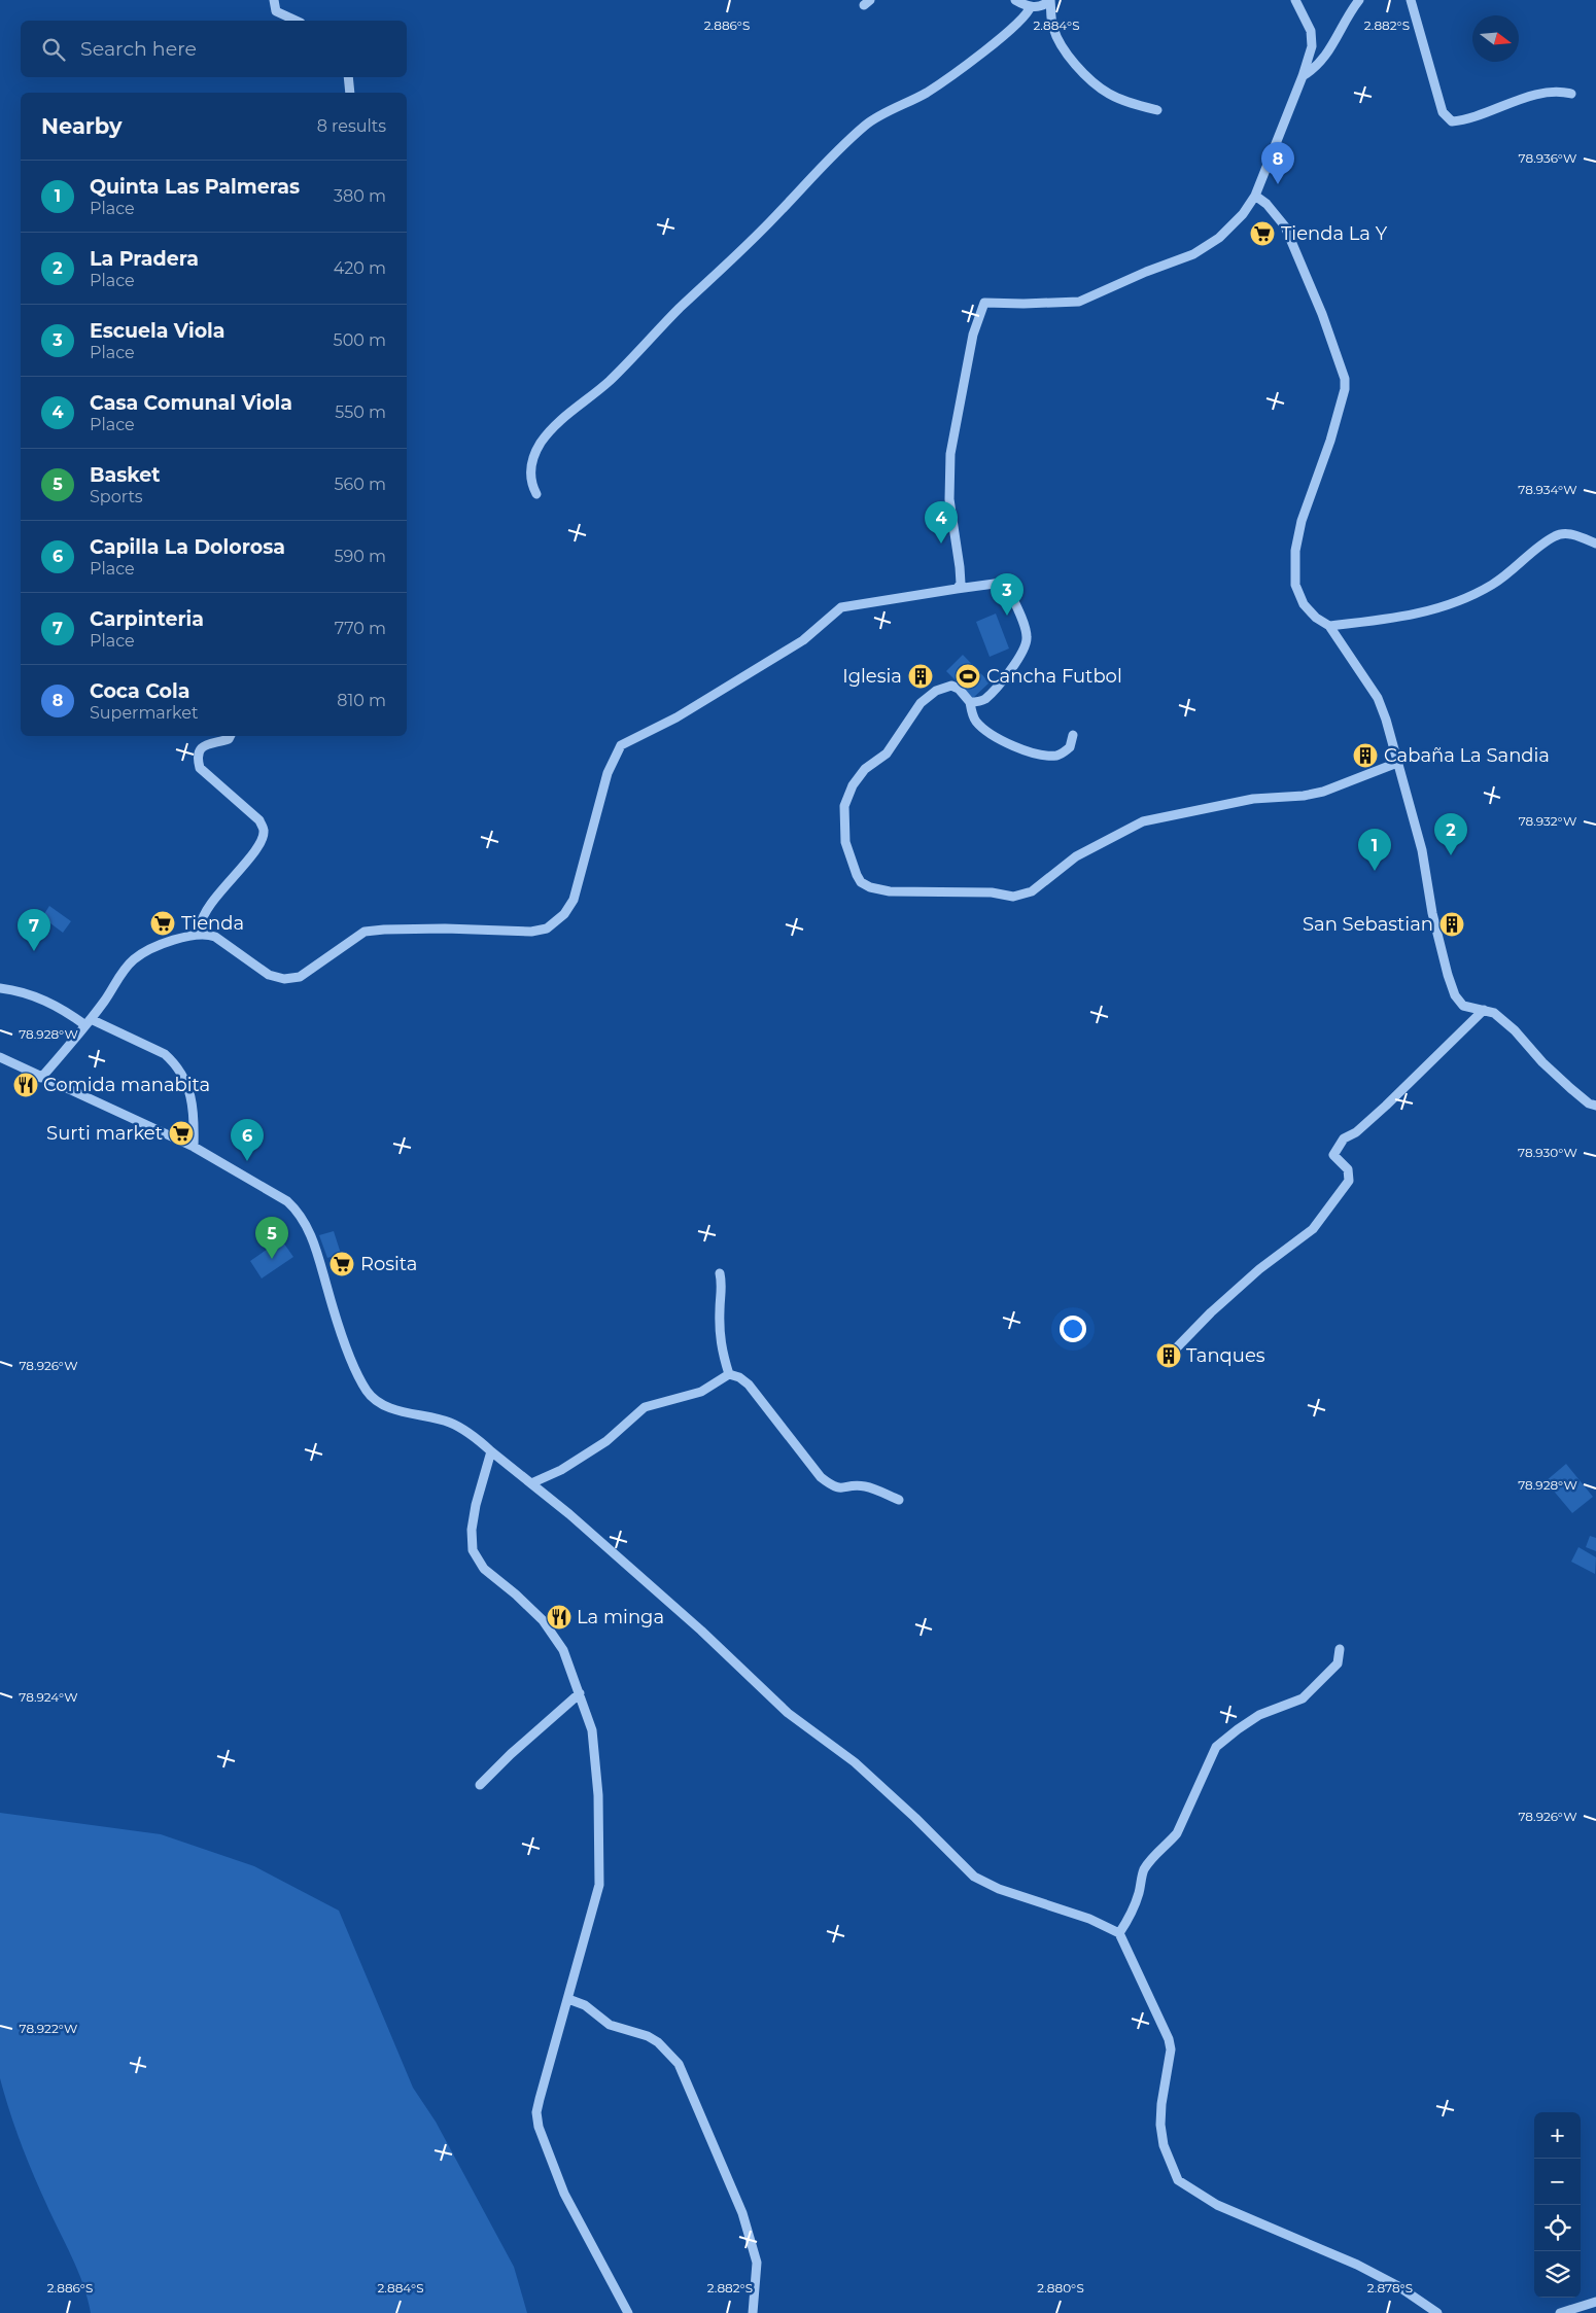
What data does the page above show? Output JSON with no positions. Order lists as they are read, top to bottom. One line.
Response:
{"places":{"supermarket":["Tienda La Y","Tienda","Surti market","Rosita"],"building":["Iglesia","Cabaña La Sandia","San Sebastian","Tanques"],"sports":["Cancha Futbol"],"restaurant":["Comida manabita","La minga"]},"north":"right","page":{"search":"Search here","heading":["Nearby","8 results"],"pins":["8","4","3","2","1","7","6","5"],"list":[{"mark":"1","name":"Quinta Las Palmeras","note":"Place","value":"380 m"},{"mark":"2","name":"La Pradera","note":"Place","value":"420 m"},{"mark":"3","name":"Escuela Viola","note":"Place","value":"500 m"},{"mark":"4","name":"Casa Comunal Viola","note":"Place","value":"550 m"},{"mark":"5","name":"Basket","note":"Sports","value":"560 m"},{"mark":"6","name":"Capilla La Dolorosa","note":"Place","value":"590 m"},{"mark":"7","name":"Carpinteria","note":"Place","value":"770 m"},{"mark":"8","name":"Coca Cola","note":"Supermarket","value":"810 m"}],"map_buttons":["+","−"]},"coordinates":["2.886°S","2.884°S","2.882°S","78.936°W","78.934°W","78.932°W","78.928°W","78.930°W","78.926°W","78.924°W","78.922°W","2.880°S","2.878°S"]}
